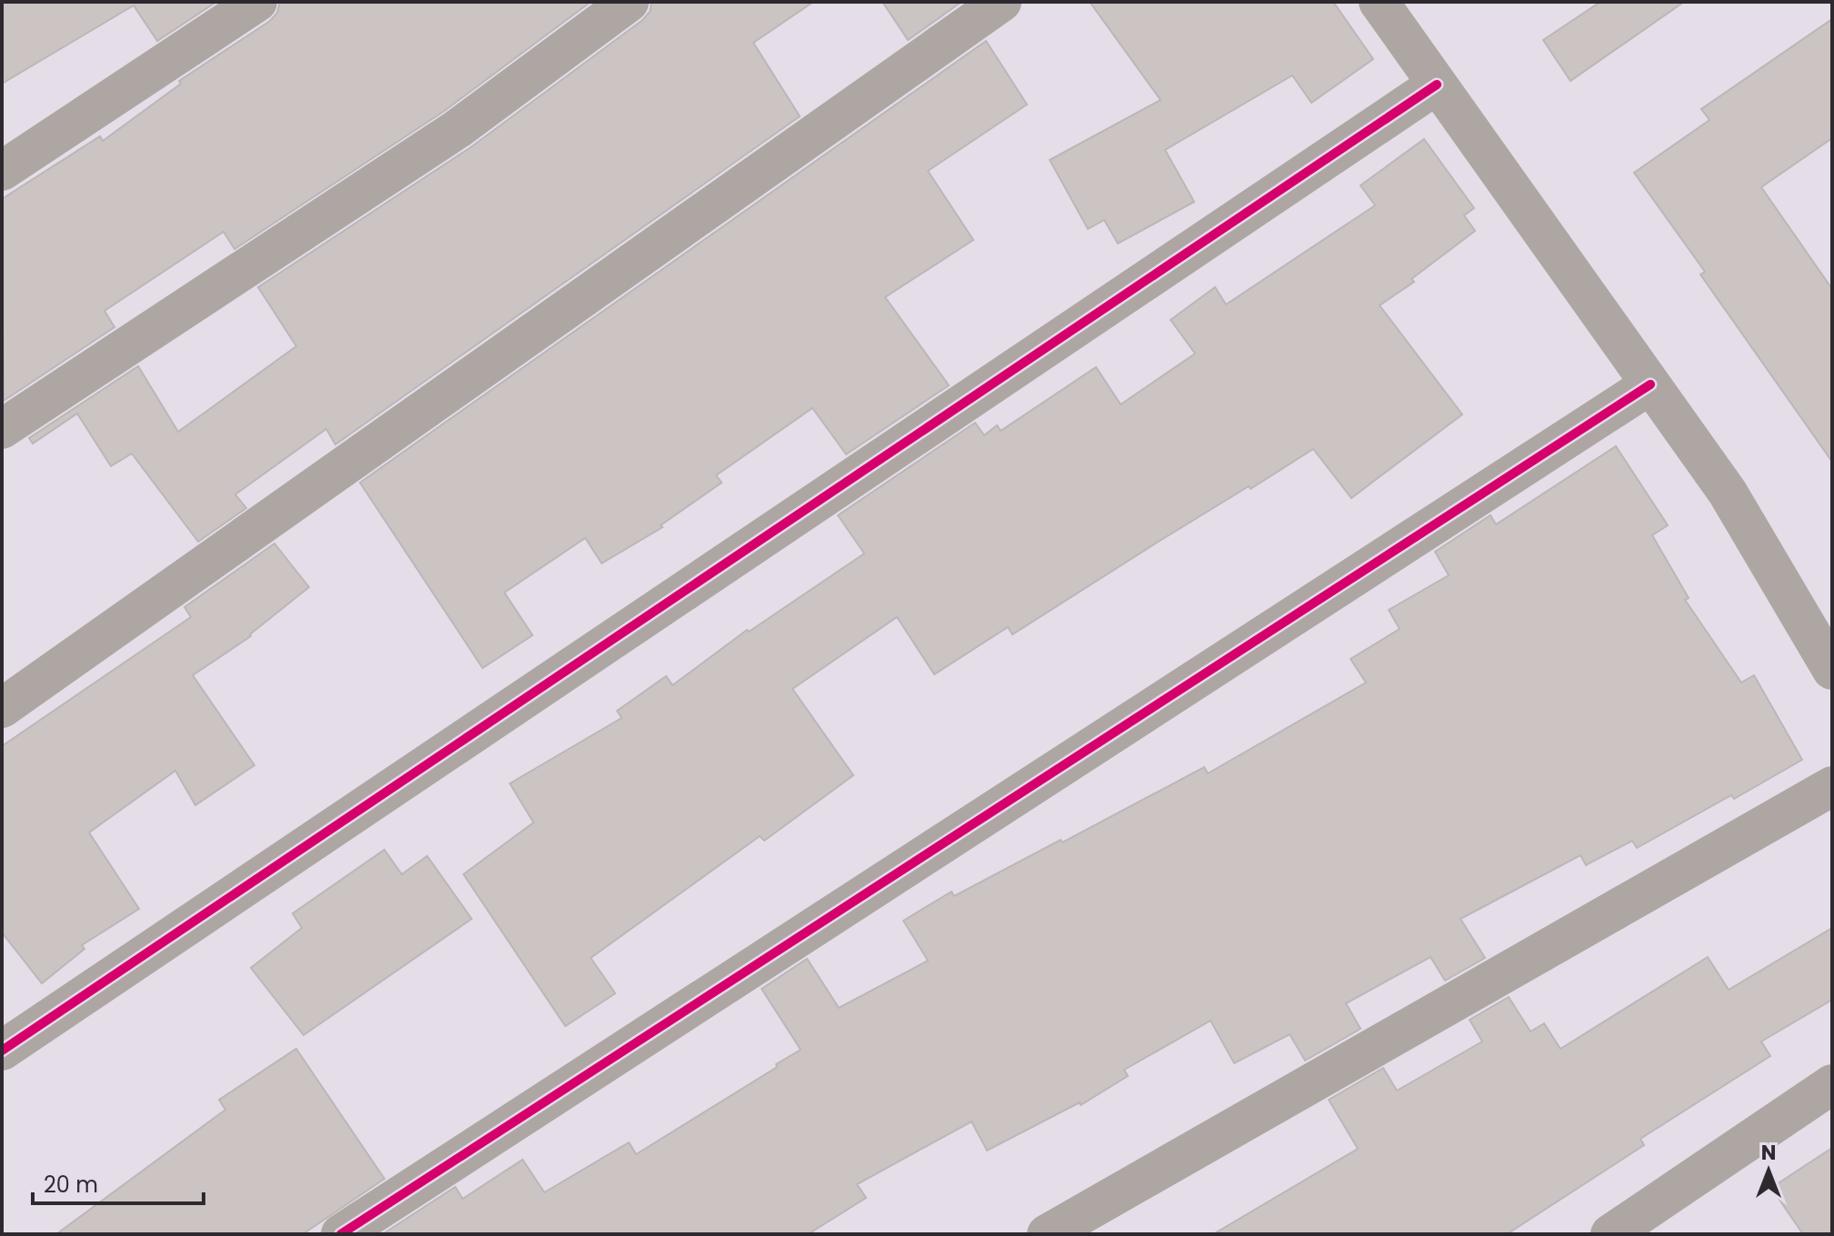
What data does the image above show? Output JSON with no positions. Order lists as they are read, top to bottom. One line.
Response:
{"scale_bar":"20 m","north":"top"}
